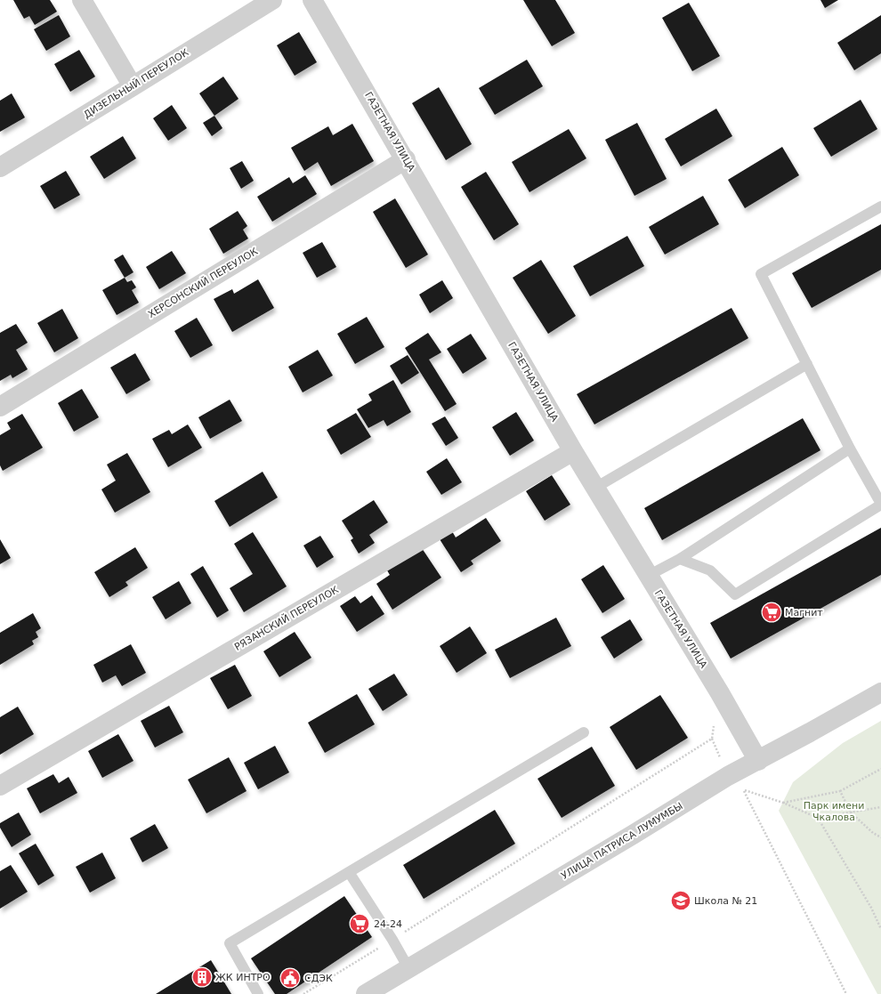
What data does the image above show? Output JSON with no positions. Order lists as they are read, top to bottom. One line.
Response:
{"streets":{"street":["ДИЗЕЛЬНЫЙ ПЕРЕУЛОК","ГАЗЕТНАЯ УЛИЦА","ХЕРСОНСКИЙ ПЕРЕУЛОК","РЯЗАНСКИЙ ПЕРЕУЛОК","УЛИЦА ПАТРИСА ЛУМУМБЫ"]},"crossings":[["ГАЗЕТНАЯ УЛИЦА","ХЕРСОНСКИЙ ПЕРЕУЛОК"],["ГАЗЕТНАЯ УЛИЦА","РЯЗАНСКИЙ ПЕРЕУЛОК"],["ГАЗЕТНАЯ УЛИЦА","УЛИЦА ПАТРИСА ЛУМУМБЫ"]],"parks":["Парк имени Чкалова"],"places":{"supermarket":["Магнит","24-24"],"school or university":["Школа № 21"],"building":["ЖК ИНТРО"],"public building":["СДЭК"]}}
